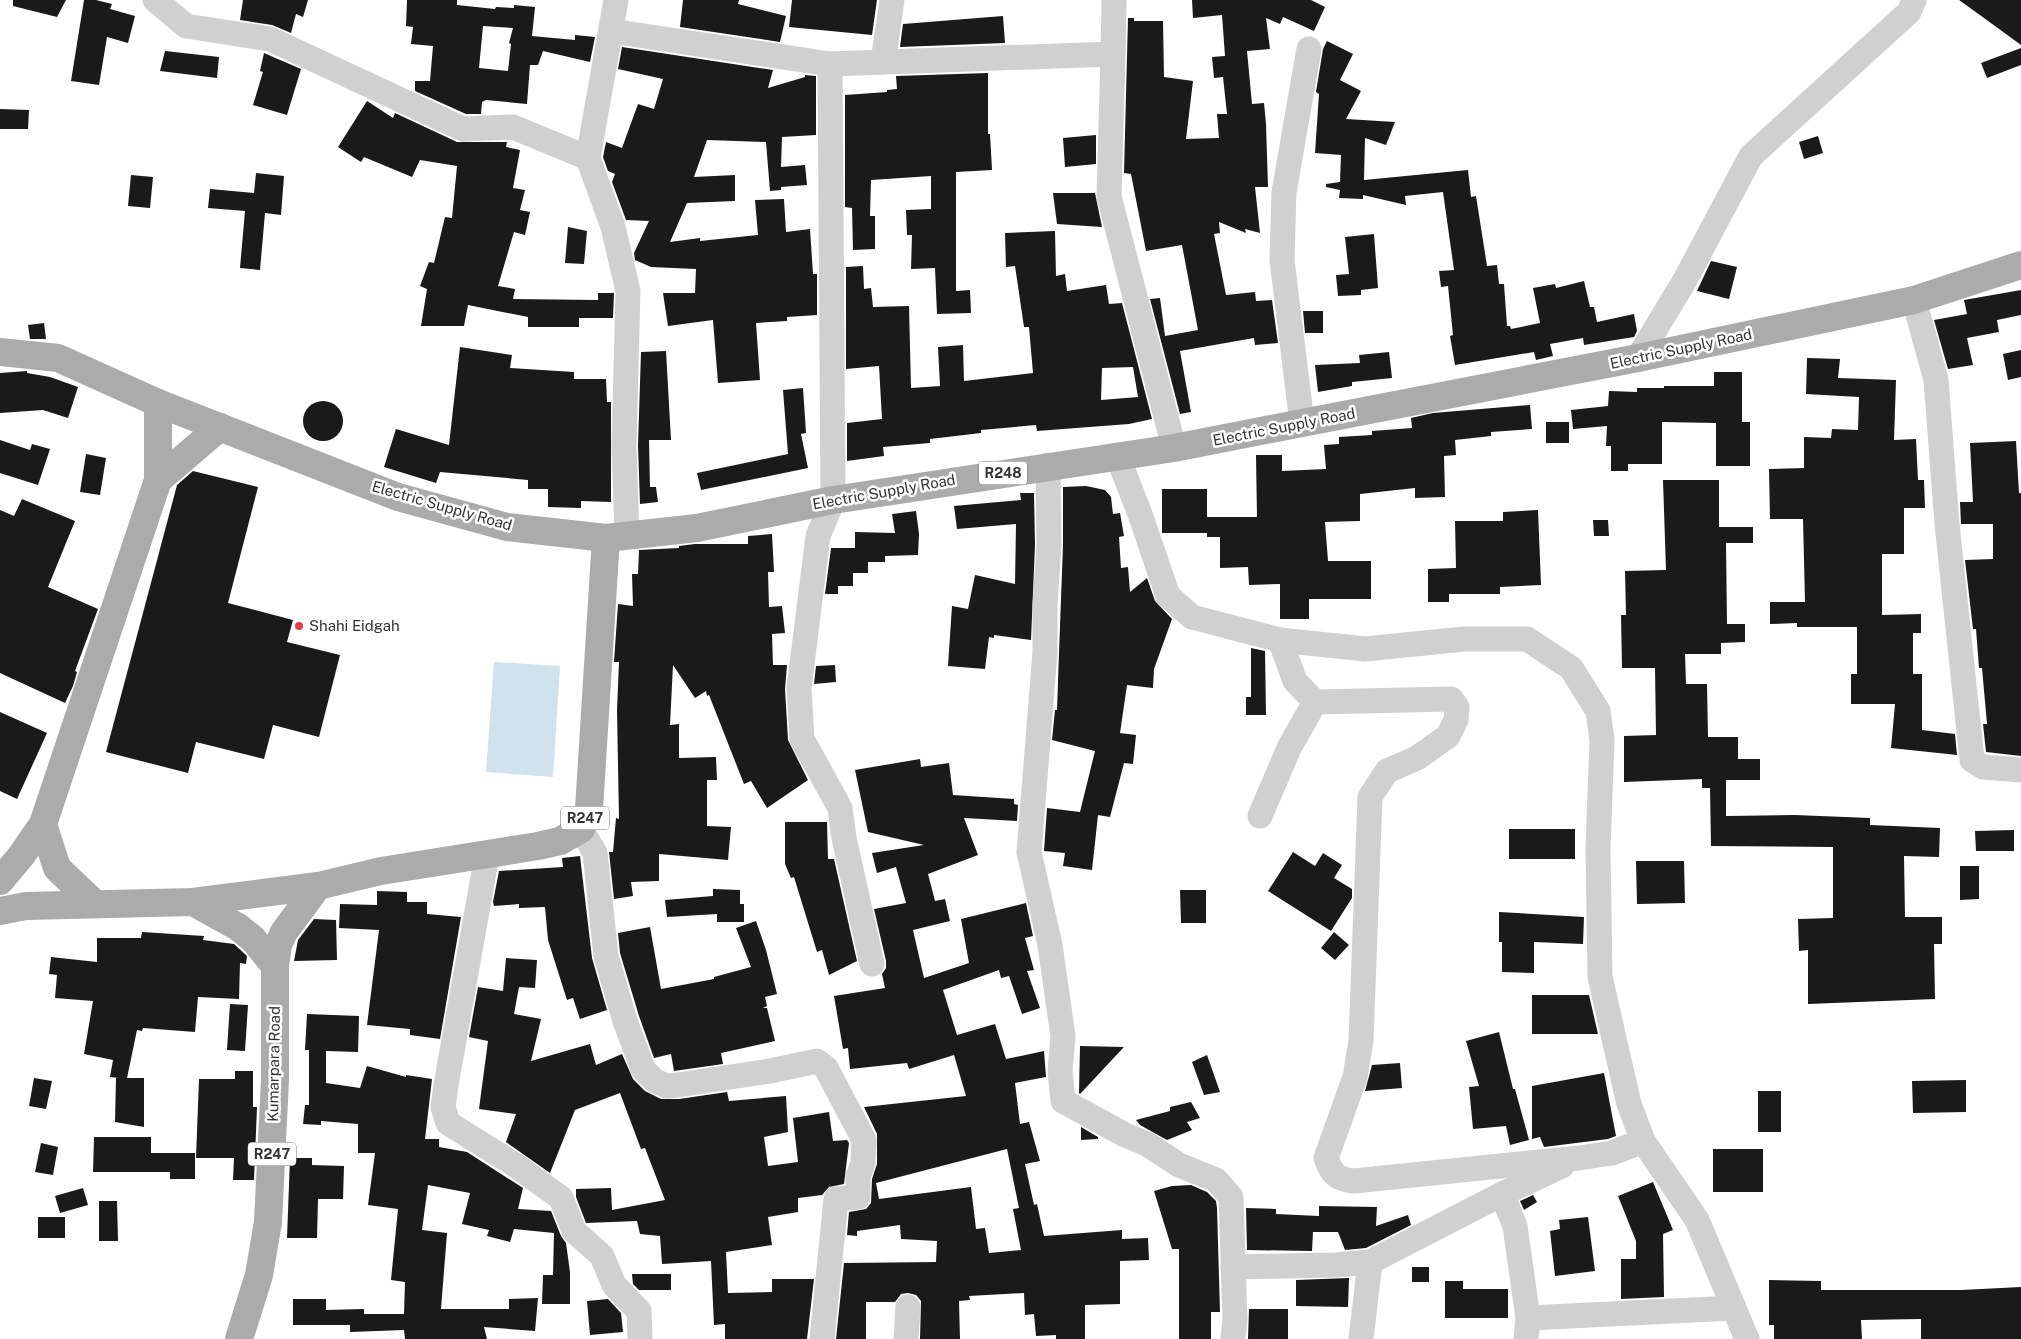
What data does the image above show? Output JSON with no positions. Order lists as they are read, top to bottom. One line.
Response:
{"streets":{"main road":["Electric Supply Road","R248","R247","Kumarpara Road"]},"crossings":[["Electric Supply Road","R247"],["R247","Kumarpara Road"]],"places":["Shahi Eidgah"]}
